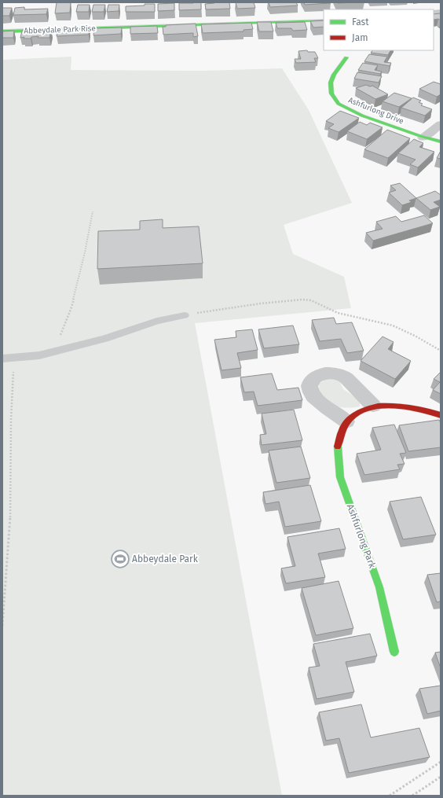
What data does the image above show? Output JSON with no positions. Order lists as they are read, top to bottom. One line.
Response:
{"streets":{"street":["Abbeydale Park Rise","Ashfurlong Drive","Ashfurlong Park"]},"places":{"sports":["Abbeydale Park"]},"legend":["Fast","Jam"]}
